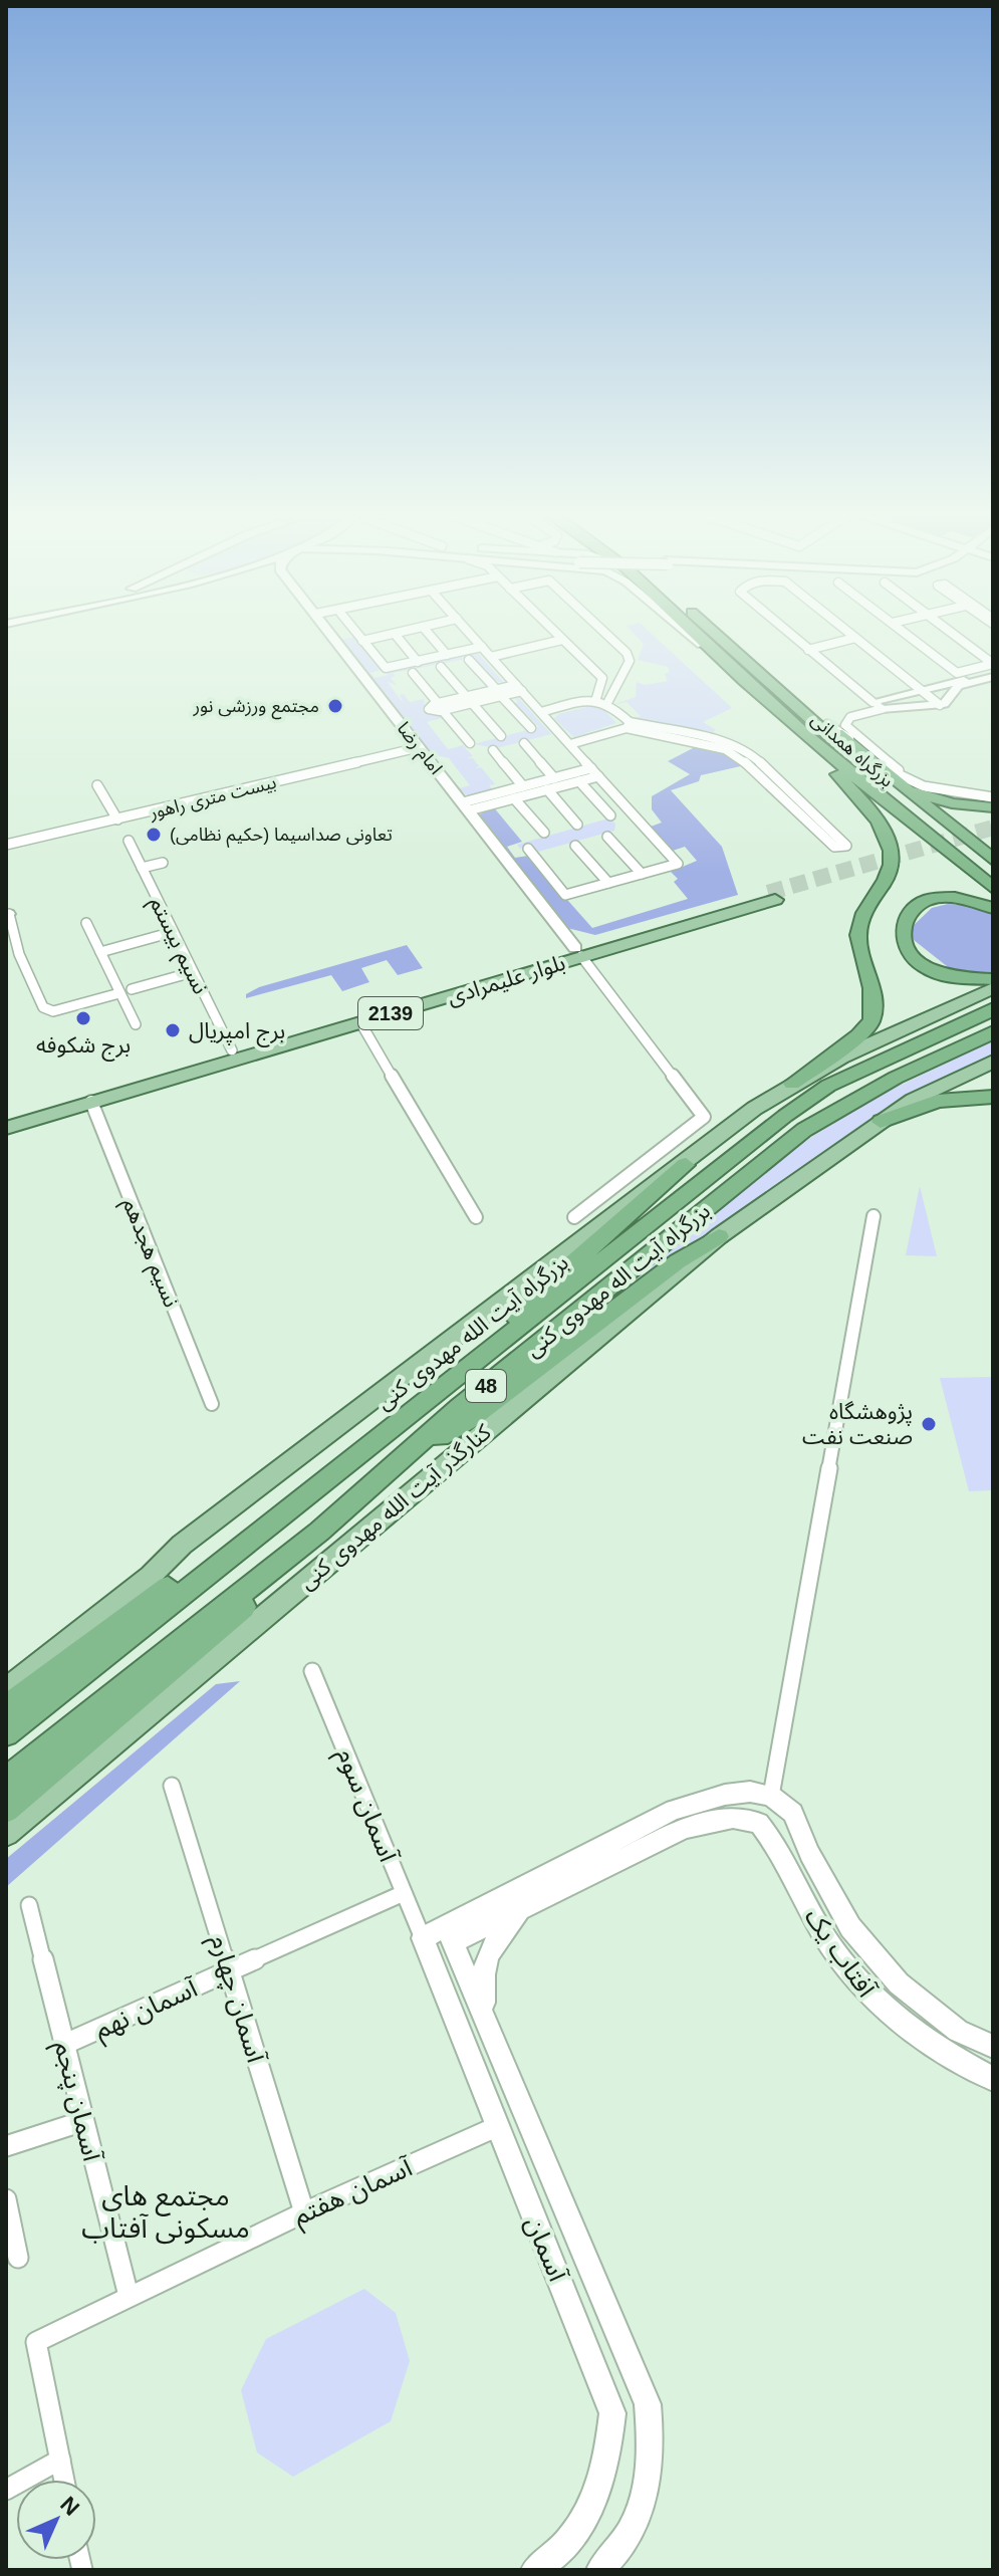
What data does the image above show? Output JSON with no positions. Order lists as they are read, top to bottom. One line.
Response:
{"streets":{"highway":["بزرگراه همدانی","بزرگراه آیت اله مهدوی کنی","بزرگراه آیت الله مهدوی کنی","48"],"main road":["امام رضا","بلوار علیمرادی","2139","کنارگذر آیت الله مهدوی کنی"],"street":["بیست متری راهور","نسیم بیستم","نسیم هجدهم","آسمان سوم","آفتاب یک","آسمان چهارم","آسمان نهم","آسمان پنجم","آسمان هفتم","آسمان"]},"crossings":[["امام رضا","بیست متری راهور"],["امام رضا","بلوار علیمرادی"],["نسیم بیستم","بلوار علیمرادی"],["بلوار علیمرادی","نسیم هجدهم"],["آسمان سوم","آسمان نهم"],["آسمان سوم","آسمان"],["آسمان چهارم","آسمان نهم"],["آسمان چهارم","آسمان هفتم"],["آسمان نهم","آسمان پنجم"],["آسمان پنجم","آسمان هفتم"],["آسمان هفتم","آسمان"]],"districts":["مجتمع های مسکونی آفتاب"],"places":["مجتمع ورزشی نور","تعاونی صداسیما (حکیم نظامی)","برج شکوفه","برج امپریال","پژوهشگاه صنعت نفت"],"north":"top right"}
